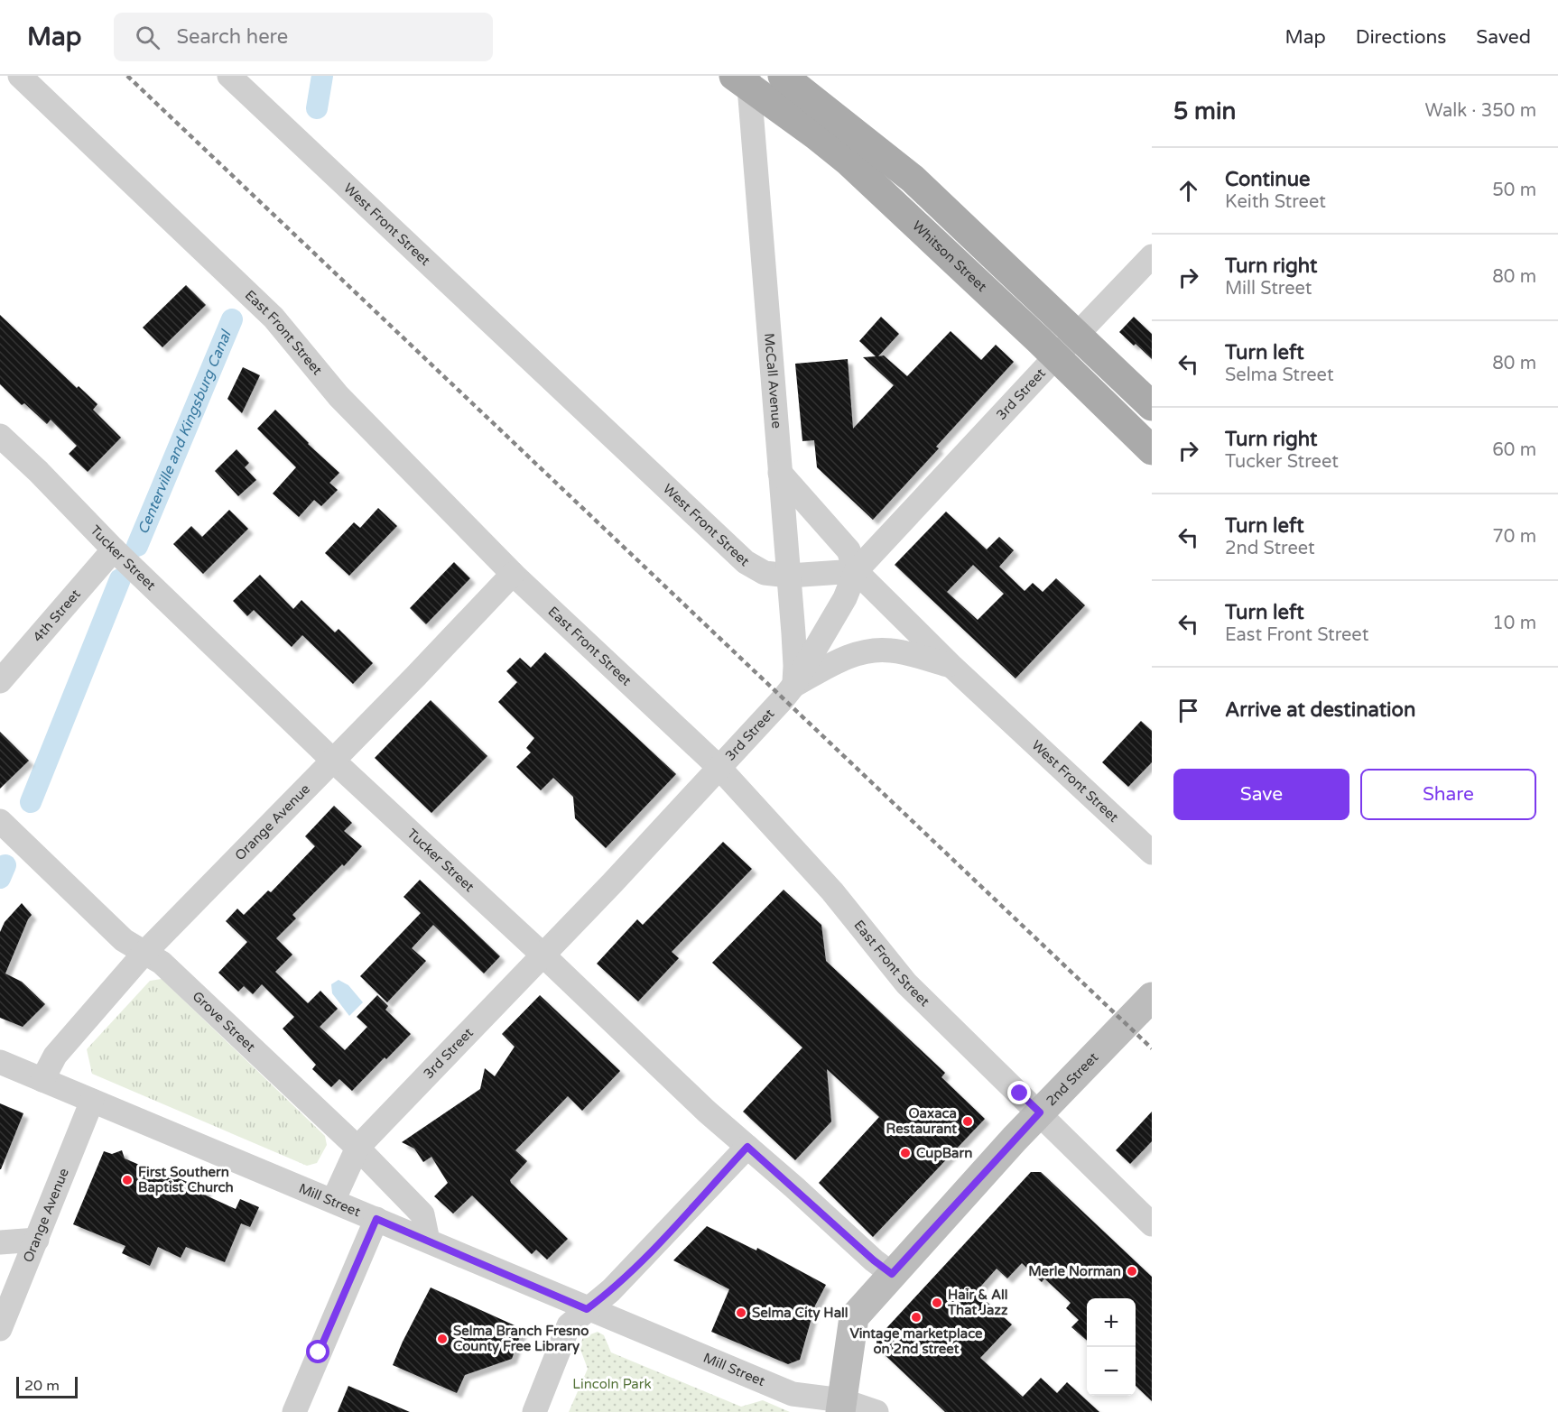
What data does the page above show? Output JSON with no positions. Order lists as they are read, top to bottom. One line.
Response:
{"streets":{"main road":["Whitson Street","2nd Street"],"street":["West Front Street","East Front Street","McCall Avenue","3rd Street","Tucker Street","4th Street","Orange Avenue","Grove Street","Mill Street"]},"crossings":[["West Front Street","McCall Avenue"],["West Front Street","3rd Street"],["Whitson Street","McCall Avenue"],["Whitson Street","3rd Street"],["East Front Street","3rd Street"],["East Front Street","Orange Avenue"],["East Front Street","2nd Street"],["McCall Avenue","3rd Street"],["3rd Street","Tucker Street"],["3rd Street","Grove Street"],["3rd Street","Mill Street"],["Tucker Street","4th Street"],["Tucker Street","Orange Avenue"],["Tucker Street","2nd Street"],["Orange Avenue","Grove Street"],["Orange Avenue","Mill Street"],["Grove Street","Mill Street"],["2nd Street","Mill Street"]],"water":["Centerville and Kingsburg Canal"],"parks":["Lincoln Park"],"places":["Oaxaca Restaurant","CupBarn","First Southern Baptist Church","Merle Norman","Hair & All That Jazz","Selma City Hall","Vintage marketplace on 2nd street","Selma Branch Fresno County Free Library"],"scale_bar":"20 m","page":{"header":"Map","search":"Search here","nav":["Map","Directions","Saved"],"heading":["5 min","Walk · 350 m"],"list":[["Continue","Keith Street","50 m"],["Turn right","Mill Street","80 m"],["Turn left","Selma Street","80 m"],["Turn right","Tucker Street","60 m"],["Turn left","2nd Street","70 m"],["Turn left","East Front Street","10 m"],"Arrive at destination"],"buttons":["Save","Share"],"map_buttons":["+","−"],"scale":"20 m"}}
